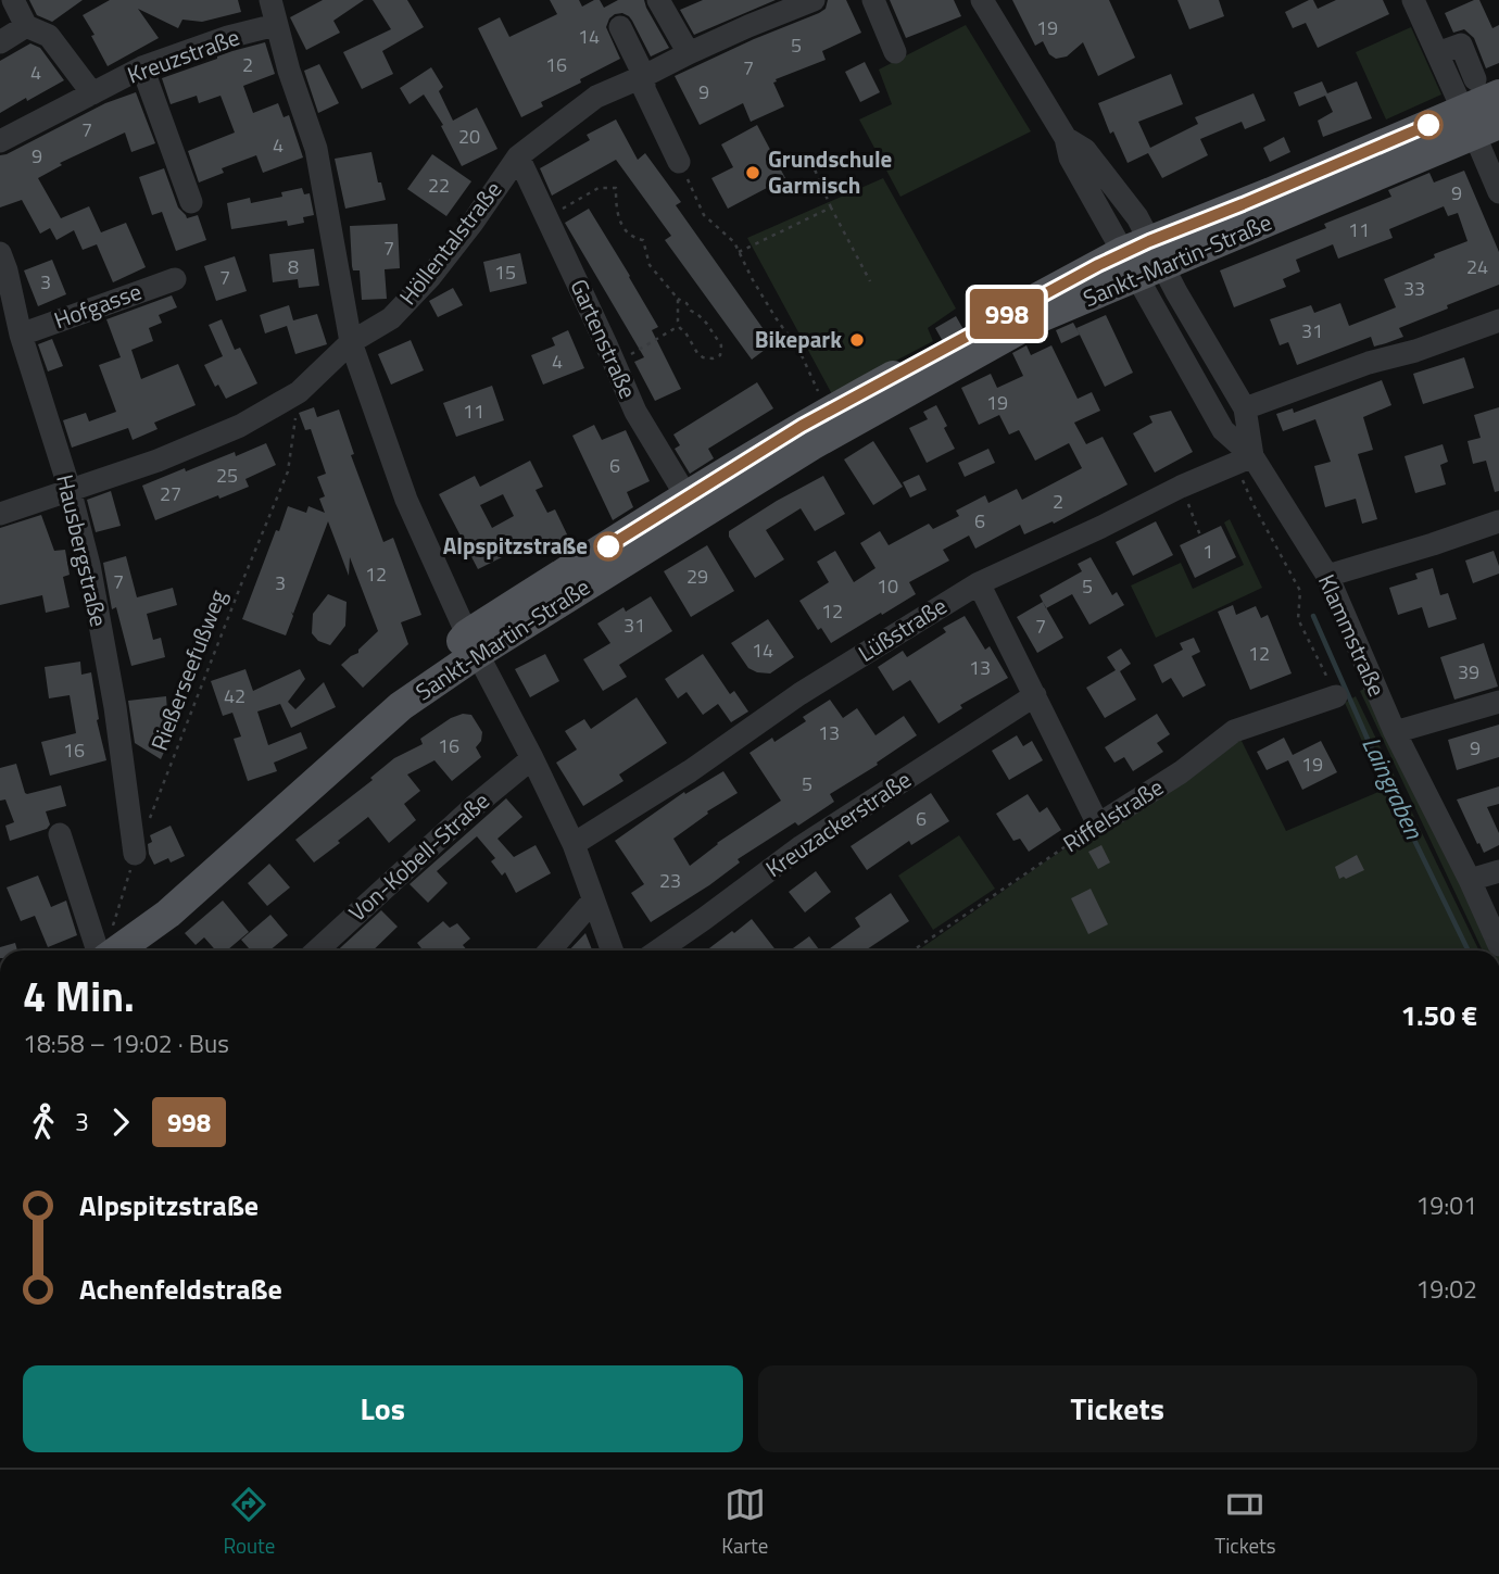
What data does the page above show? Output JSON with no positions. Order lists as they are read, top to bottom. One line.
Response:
{"streets":{"main road":["Sankt-Martin-Straße"],"street":["Kreuzstraße","Höllentalstraße","Hofgasse","Gartenstraße","Hausbergstraße","Lüßstraße","Klammstraße","Riffelstraße","Kreuzackerstraße","Von-Kobell-Straße"],"path":["Rießerseefußweg"]},"crossings":[["Höllentalstraße","Gartenstraße"],["Höllentalstraße","Hausbergstraße"],["Höllentalstraße","Rießerseefußweg"],["Sankt-Martin-Straße","Gartenstraße"],["Sankt-Martin-Straße","Klammstraße"],["Hofgasse","Hausbergstraße"],["Lüßstraße","Klammstraße"]],"water":["Laingraben"],"places":["Grundschule Garmisch","Bikepark","Alpspitzstraße"],"lines":["bus line 998"],"house_numbers":["19","14","5","2","16","7","4","9","7","20","4","9","22","9","11","7","8","24","15","7","3","33","31","4","19","11","6","25","27","2","6","1","12","29","7","3","10","5","12","31","7","14","12","13","39","42","13","16","9","16","19","5","6","23"],"page":{"on_map":"998","heading":["4 Min.","18:58 – 19:02 · Bus","1.50 €"],"legs":["3","998"],"list":[{"name":"Alpspitzstraße","value":"19:01"},{"name":"Achenfeldstraße","value":"19:02"}],"buttons":["Los","Tickets"],"tabs":["Route","Karte","Tickets"]}}
